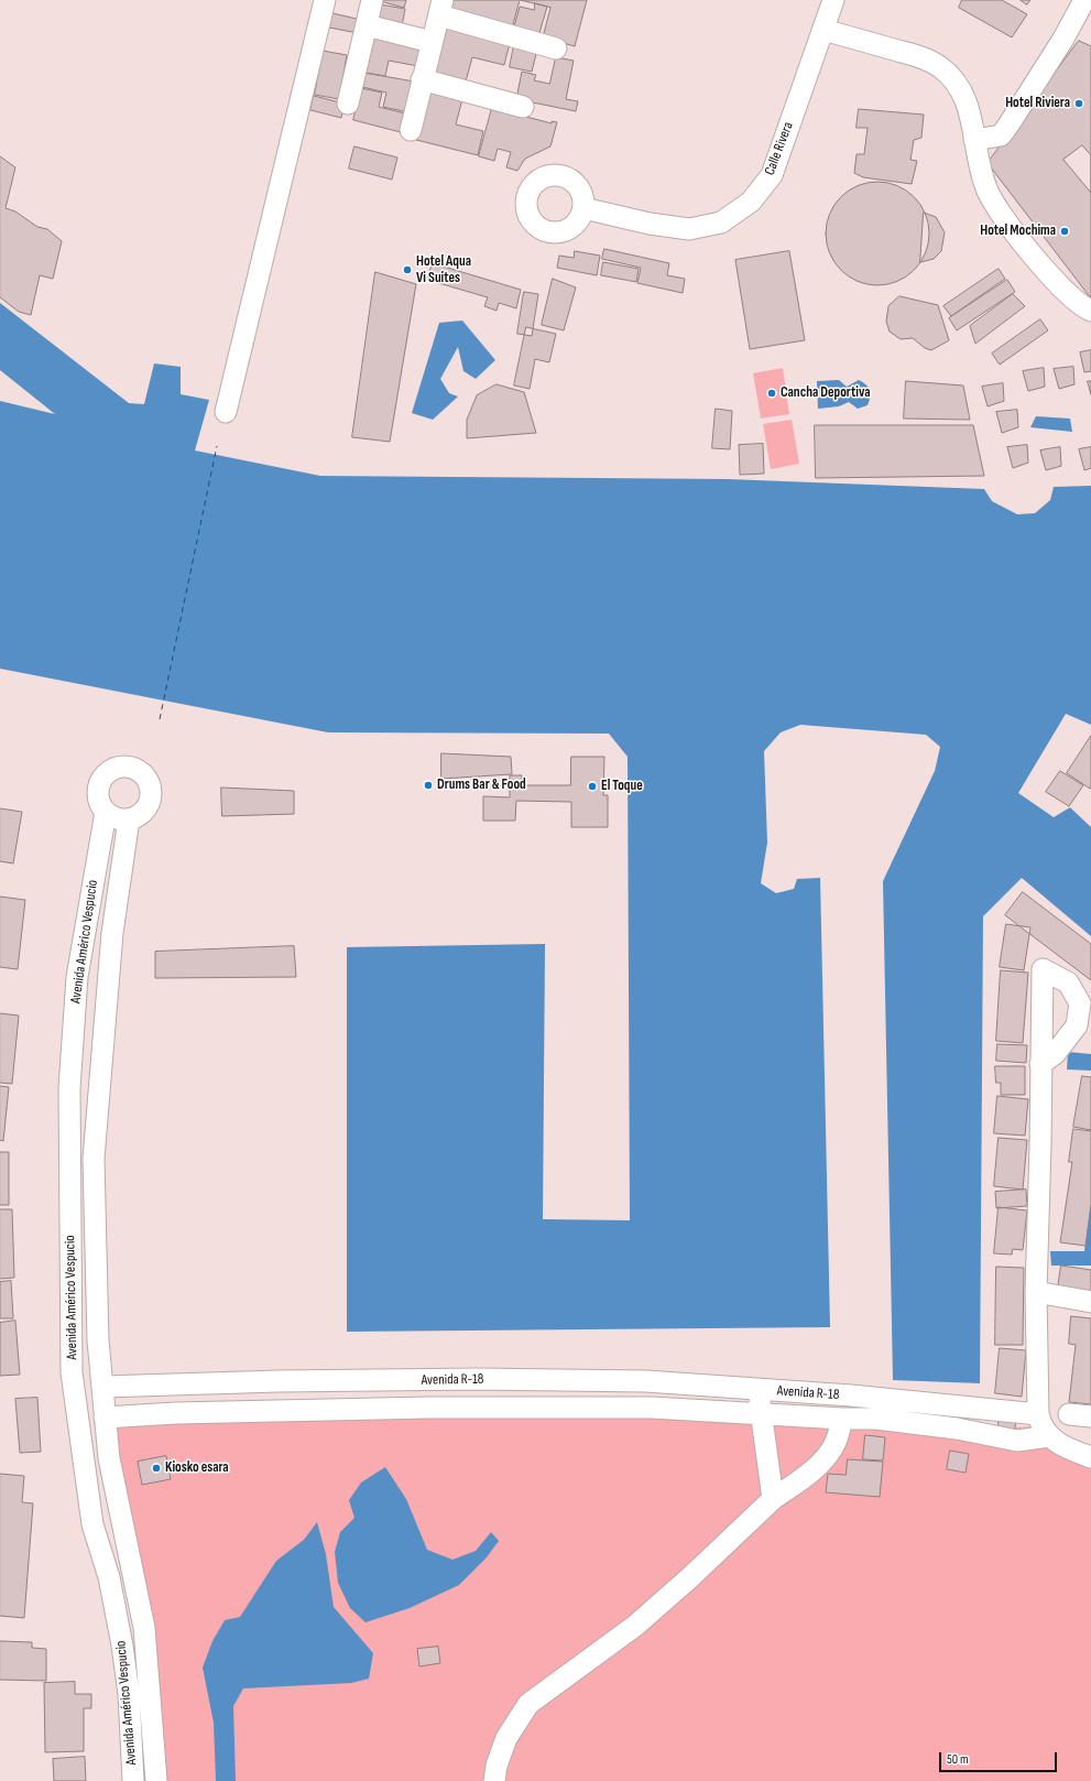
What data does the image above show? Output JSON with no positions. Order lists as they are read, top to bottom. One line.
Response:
{"streets":{"street":["Calle Rivera","Avenida Américo Vespucio","Avenida R-18"]},"crossings":[["Avenida Américo Vespucio","Avenida R-18"]],"places":["Hotel Riviera","Hotel Mochima","Hotel Aqua Vi Suites","Cancha Deportiva","Drums Bar & Food","El Toque","Kiosko esara"],"scale_bar":"50 m"}
